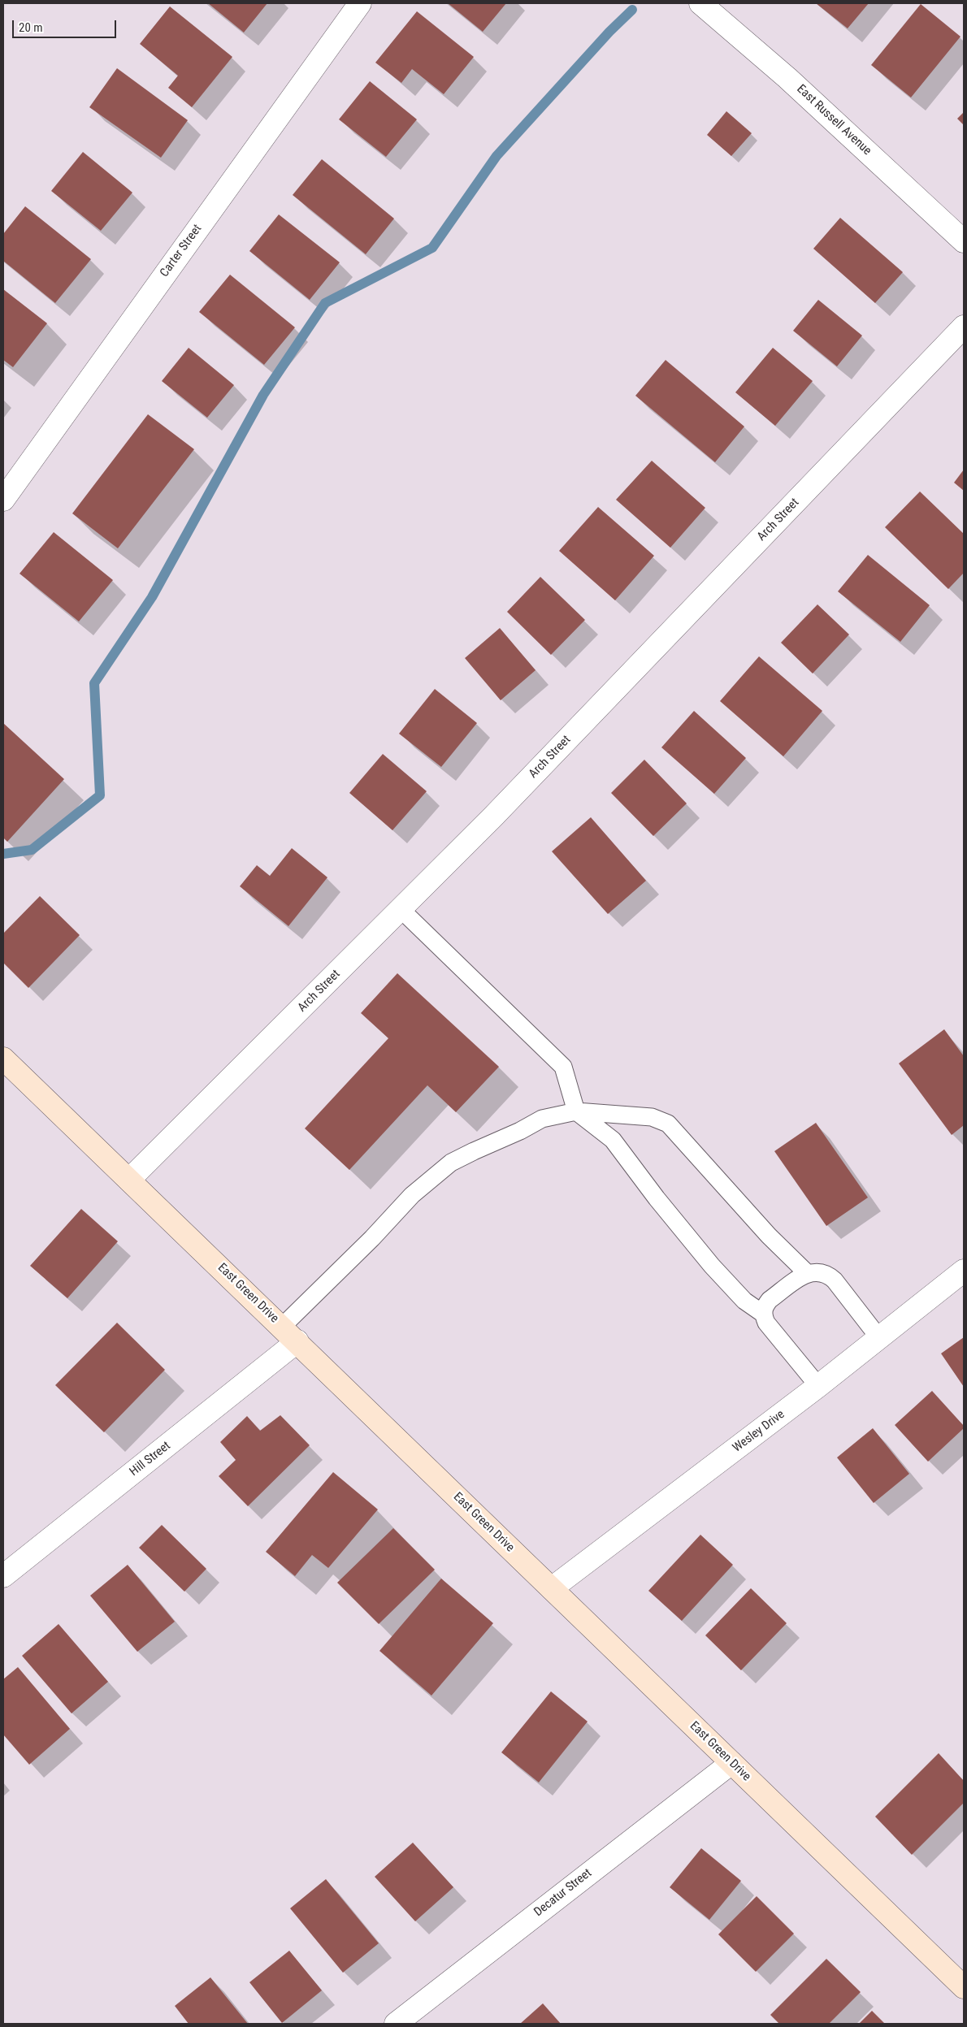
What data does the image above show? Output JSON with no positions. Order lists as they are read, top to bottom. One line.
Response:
{"streets":{"main road":["East Green Drive"],"street":["East Russell Avenue","Carter Street","Arch Street","Wesley Drive","Hill Street","Decatur Street"]},"crossings":[["Arch Street","East Green Drive"],["East Green Drive","Wesley Drive"],["East Green Drive","Hill Street"],["East Green Drive","Decatur Street"]],"scale_bar":"20 m"}
